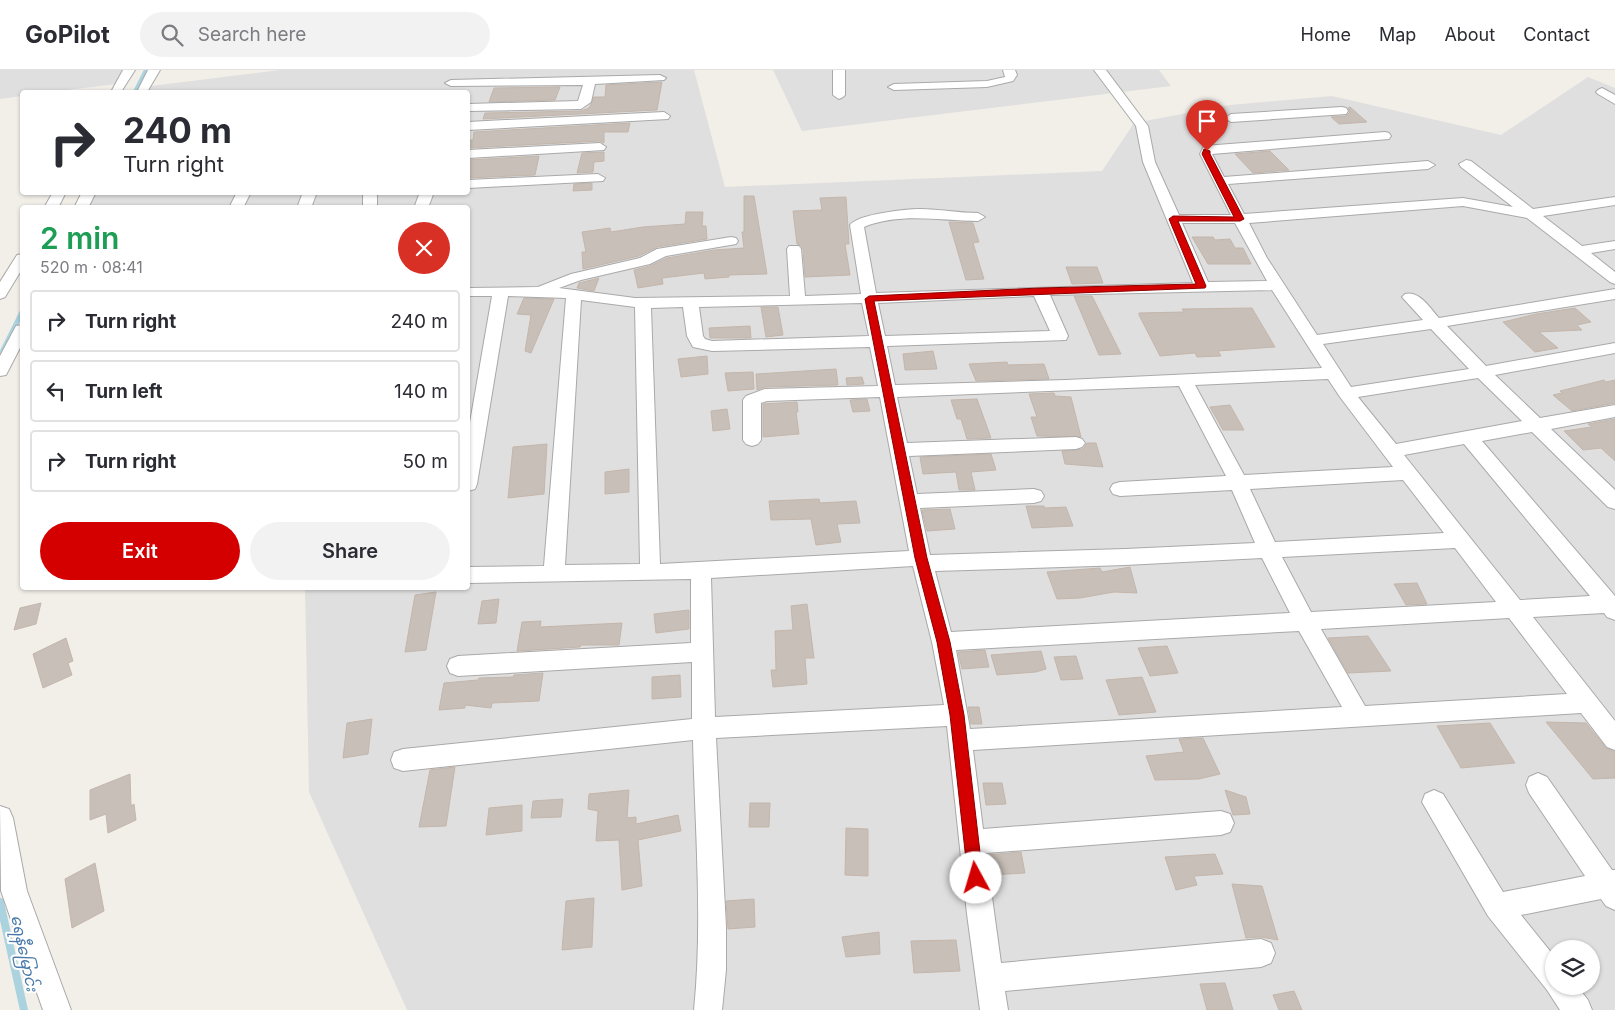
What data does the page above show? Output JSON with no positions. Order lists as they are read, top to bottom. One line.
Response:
{"water":["ရေနီမြောင်း"],"page":{"header":"GoPilot","search":"Search here","nav":["Home","Map","About","Contact"],"turn":["240 m","Turn right"],"heading":["2 min","520 m · 08:41"],"list":[{"name":"Turn right","value":"240 m"},{"name":"Turn left","value":"140 m"},{"name":"Turn right","value":"50 m"}],"buttons":["Exit","Share"]}}
